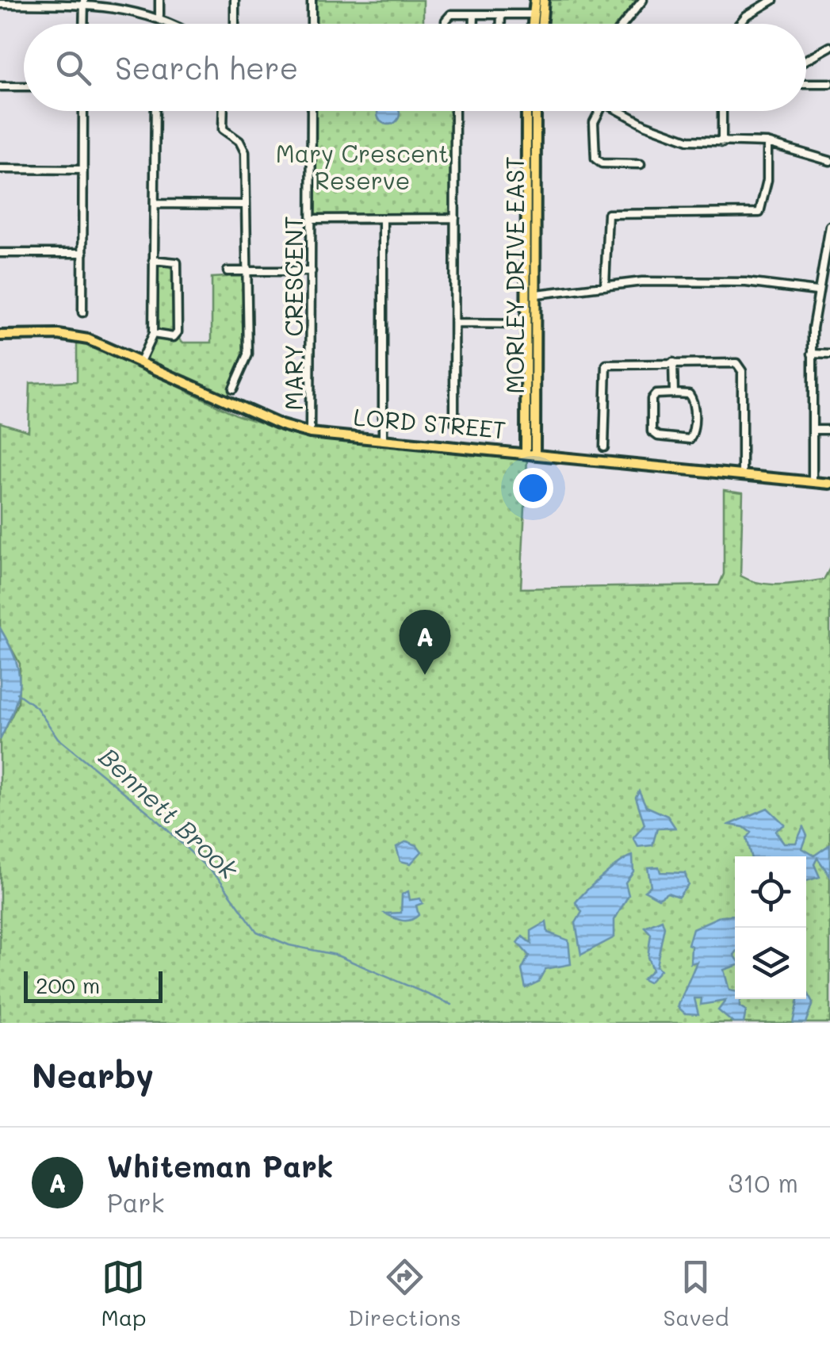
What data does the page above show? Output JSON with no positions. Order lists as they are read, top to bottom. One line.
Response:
{"streets":{"main road":["MORLEY DRIVE EAST","LORD STREET"],"street":["MARY CRESCENT"]},"crossings":[["MORLEY DRIVE EAST","LORD STREET"],["MARY CRESCENT","LORD STREET"]],"water":["Bennett Brook"],"parks":["Mary Crescent Reserve"],"scale_bar":"200 m","page":{"search":"Search here","pins":"A","scale":"200 m","heading":"Nearby","list":[{"mark":"A","name":"Whiteman Park","note":"Park","value":"310 m"}],"nav":["Map","Directions","Saved"]}}
